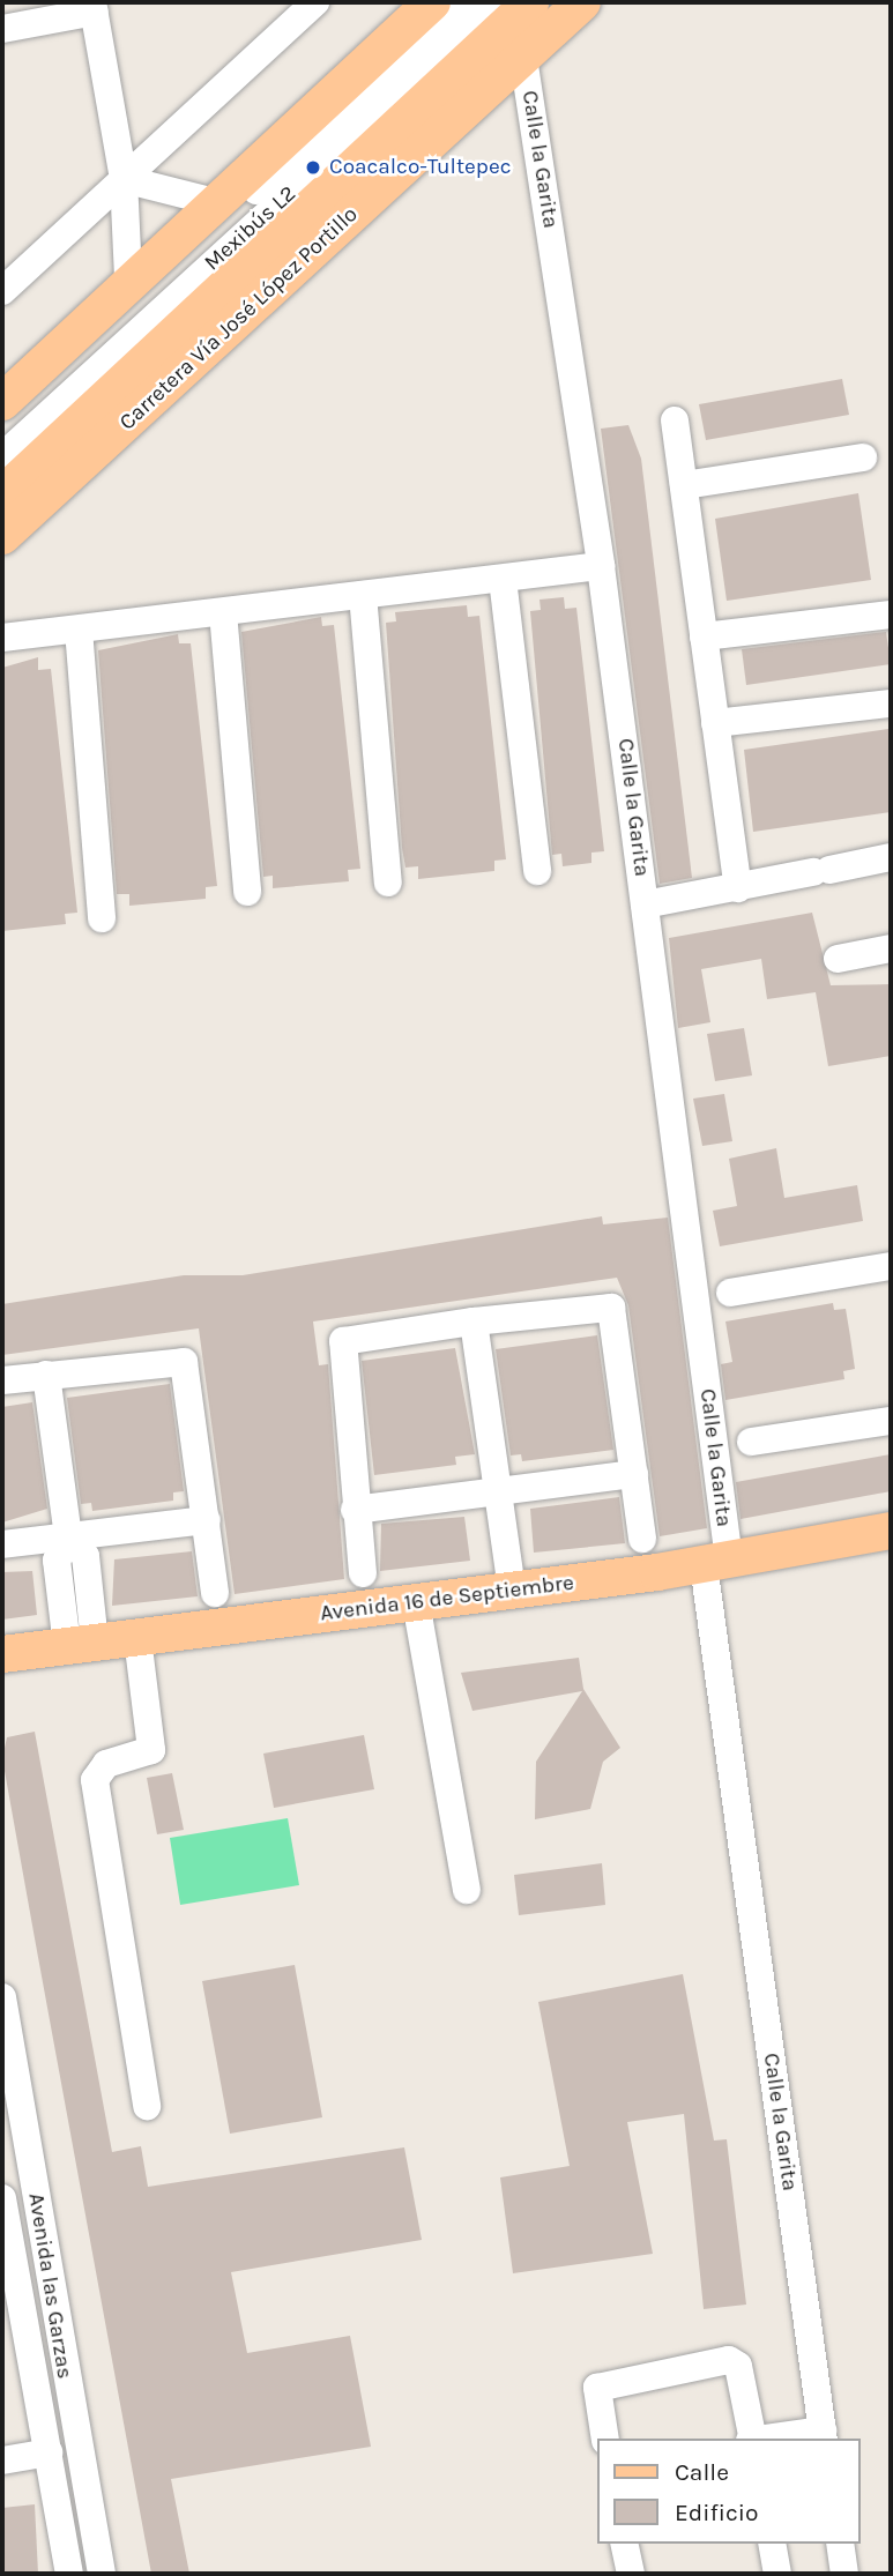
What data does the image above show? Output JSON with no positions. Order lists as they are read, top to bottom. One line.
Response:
{"streets":{"main road":["Carretera Vía José López Portillo","Avenida 16 de Septiembre"],"street":["Calle la Garita","Mexibús L2","Avenida las Garzas"]},"crossings":[["Calle la Garita","Carretera Vía José López Portillo"],["Calle la Garita","Avenida 16 de Septiembre"]],"places":["Coacalco-Tultepec"],"legend":["Calle","Edificio"]}
